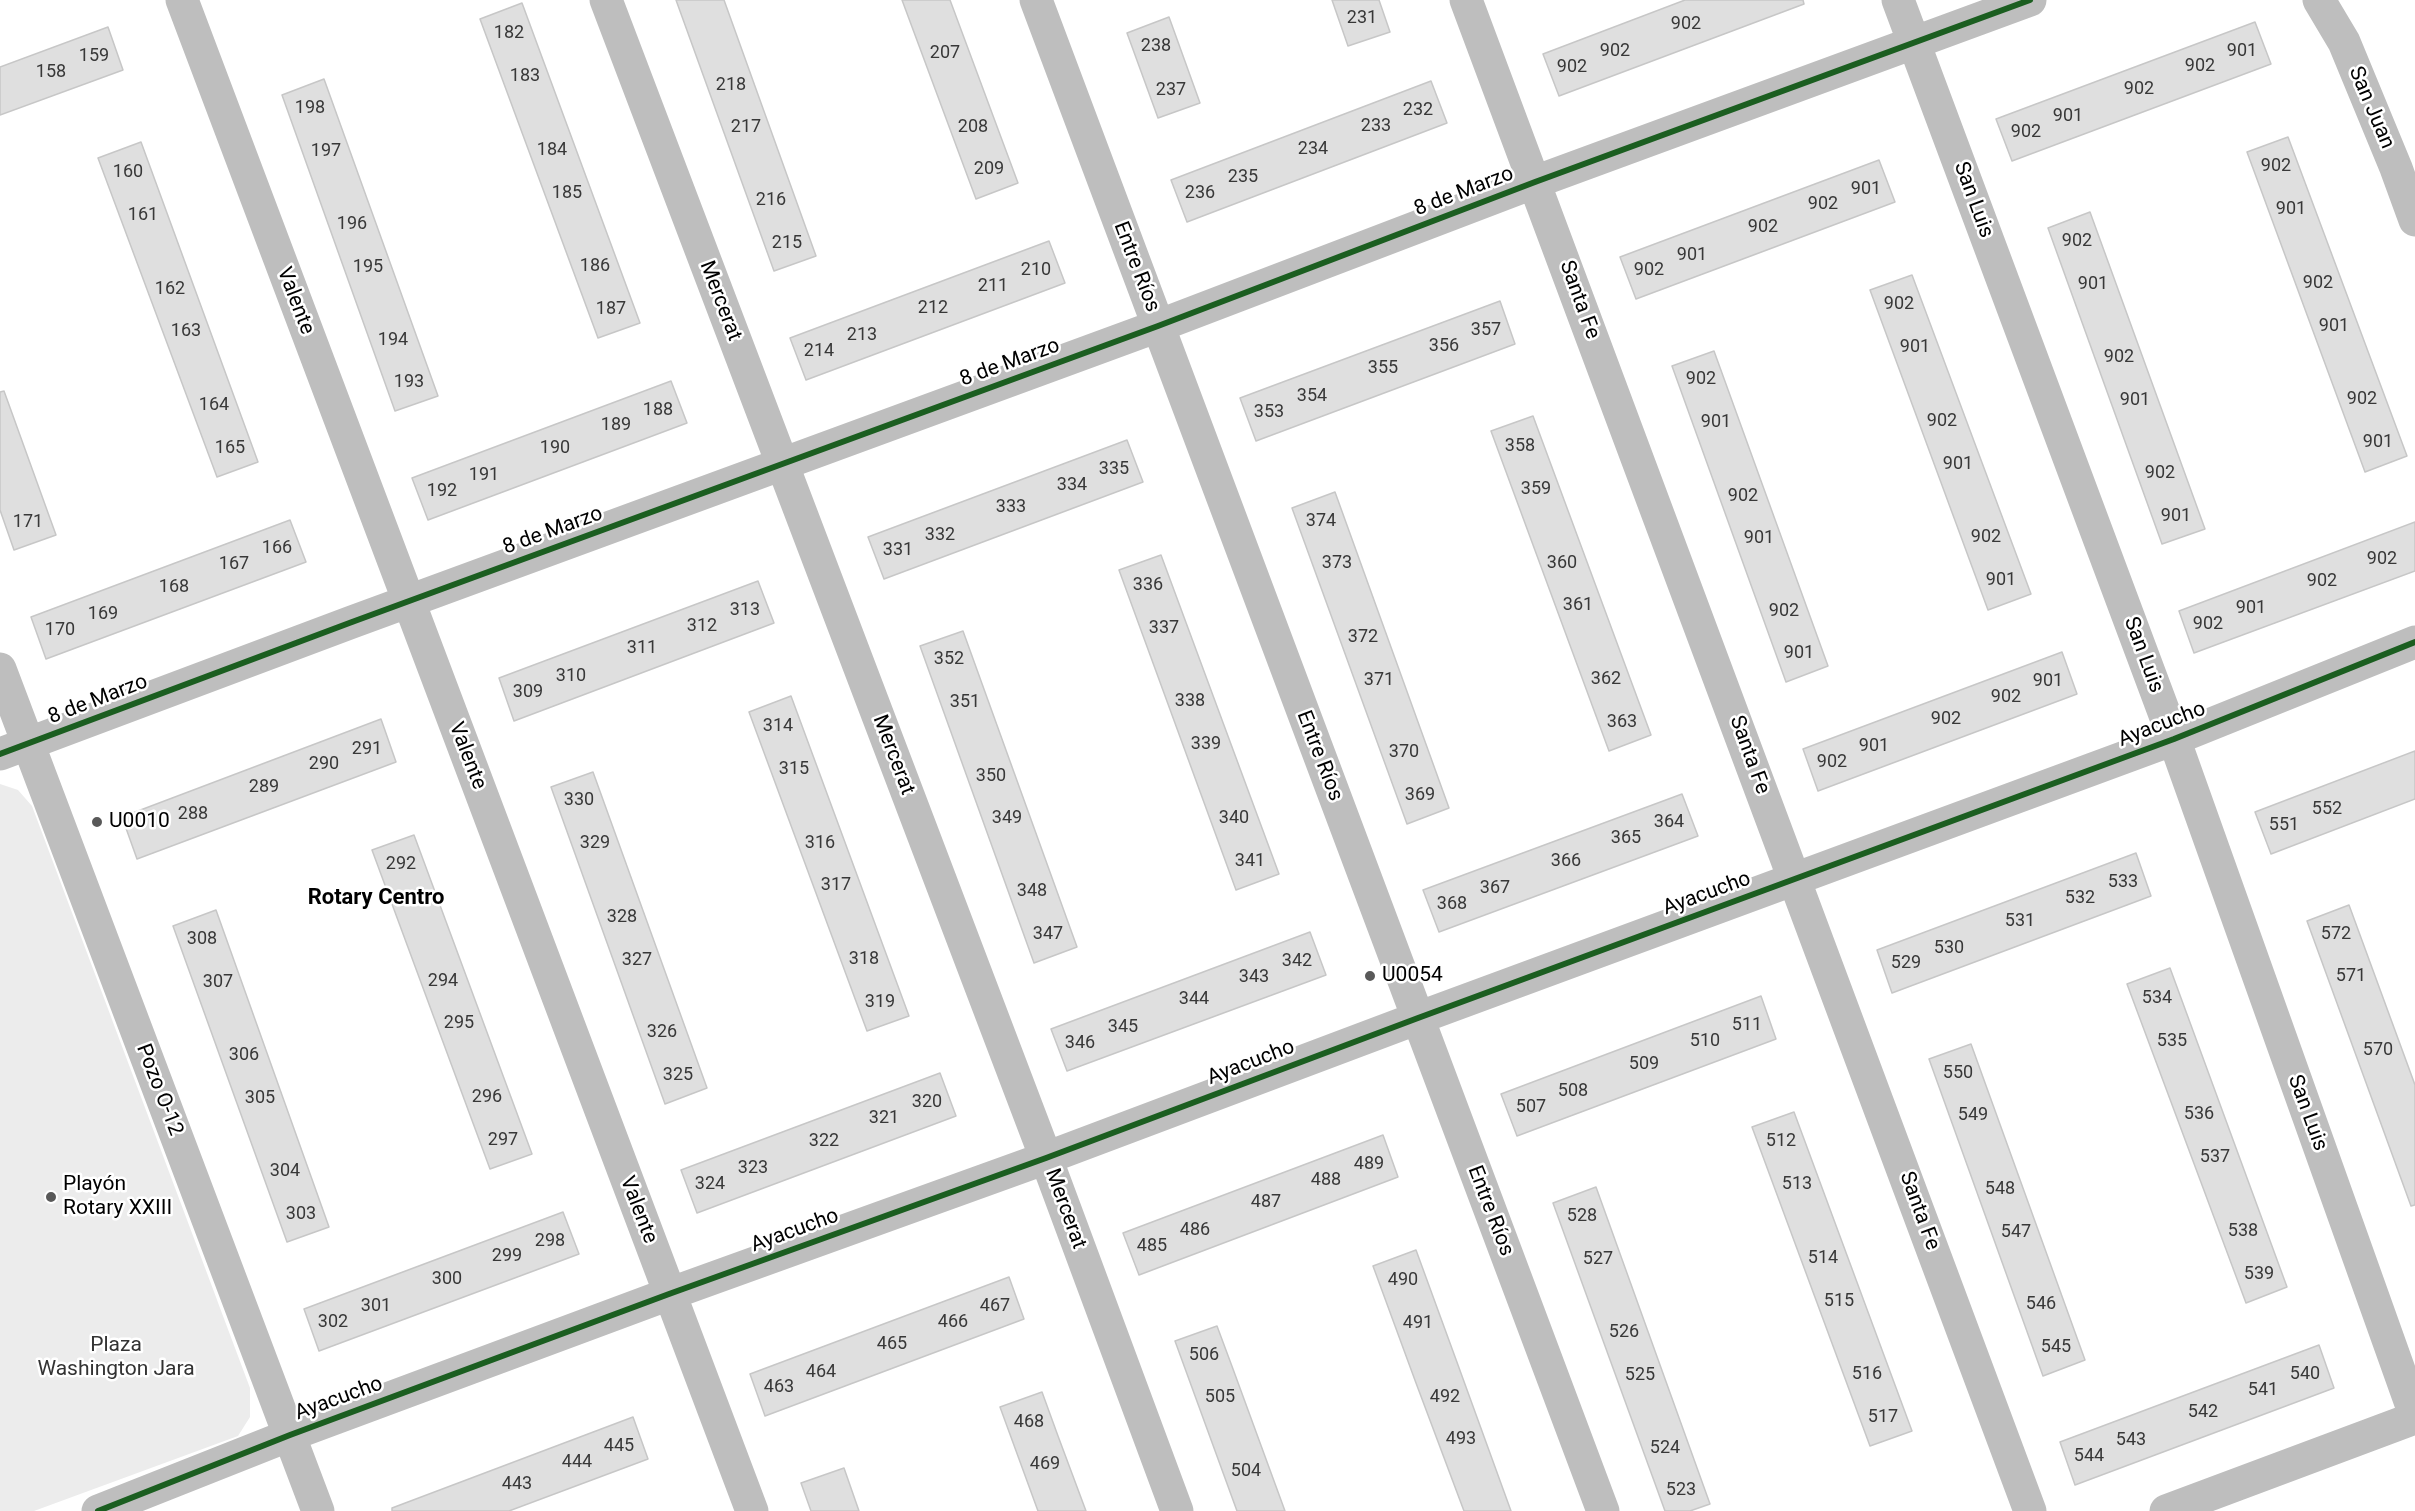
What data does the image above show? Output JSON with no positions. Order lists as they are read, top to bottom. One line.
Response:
{"streets":{"street":["San Juan","8 de Marzo","San Luis","Entre Ríos","Santa Fe","Valente","Mercerat","Ayacucho","Pozo O-12"]},"crossings":[["8 de Marzo","San Luis"],["8 de Marzo","Entre Ríos"],["8 de Marzo","Santa Fe"],["8 de Marzo","Valente"],["8 de Marzo","Mercerat"],["8 de Marzo","Pozo O-12"],["San Luis","Ayacucho"],["Entre Ríos","Ayacucho"],["Santa Fe","Ayacucho"],["Valente","Ayacucho"],["Mercerat","Ayacucho"],["Ayacucho","Pozo O-12"]],"districts":["Rotary Centro"],"parks":["Plaza Washington Jara"],"places":["U0010","U0054","Playón Rotary XXIII"],"house_numbers":["231","902","182","238","902","901","207","159","902","902","158","183","218","902","237","198","232","901","233","217","208","902","234","184","197","902","209","160","235","901","185","236","216","902","901","161","196","902","902","215","901","186","195","210","902","902","901","211","162","902","212","187","901","357","163","213","194","356","901","214","902","355","902","193","354","902","901","164","188","353","902","901","189","901","358","165","190","901","335","902","191","334","359","192","902","333","901","374","171","332","902","901","166","331","902","373","360","167","901","902","336","168","361","901","313","902","169","902","312","337","170","372","311","901","352","310","362","371","901","309","902","338","351","902","363","314","339","901","291","370","902","290","315","350","289","369","330","552","288","349","340","364","551","365","329","316","341","366","292","533","317","367","348","532","368","328","531","347","572","308","530","318","327","342","529","571","343","294","307","534","344","319","295","511","345","326","510","535","346","570","306","509","550","325","508","296","305","320","507","536","549","321","297","322","512","537","489","323","304","488","324","513","548","487","303","528","486","538","547","298","485","299","514","527","539","300","490","515","546","301","467","302","466","491","526","465","545","506","464","516","540","525","463","541","505","492","542","517","468","493","543","445","524","544","444","469","504","443","523"]}
